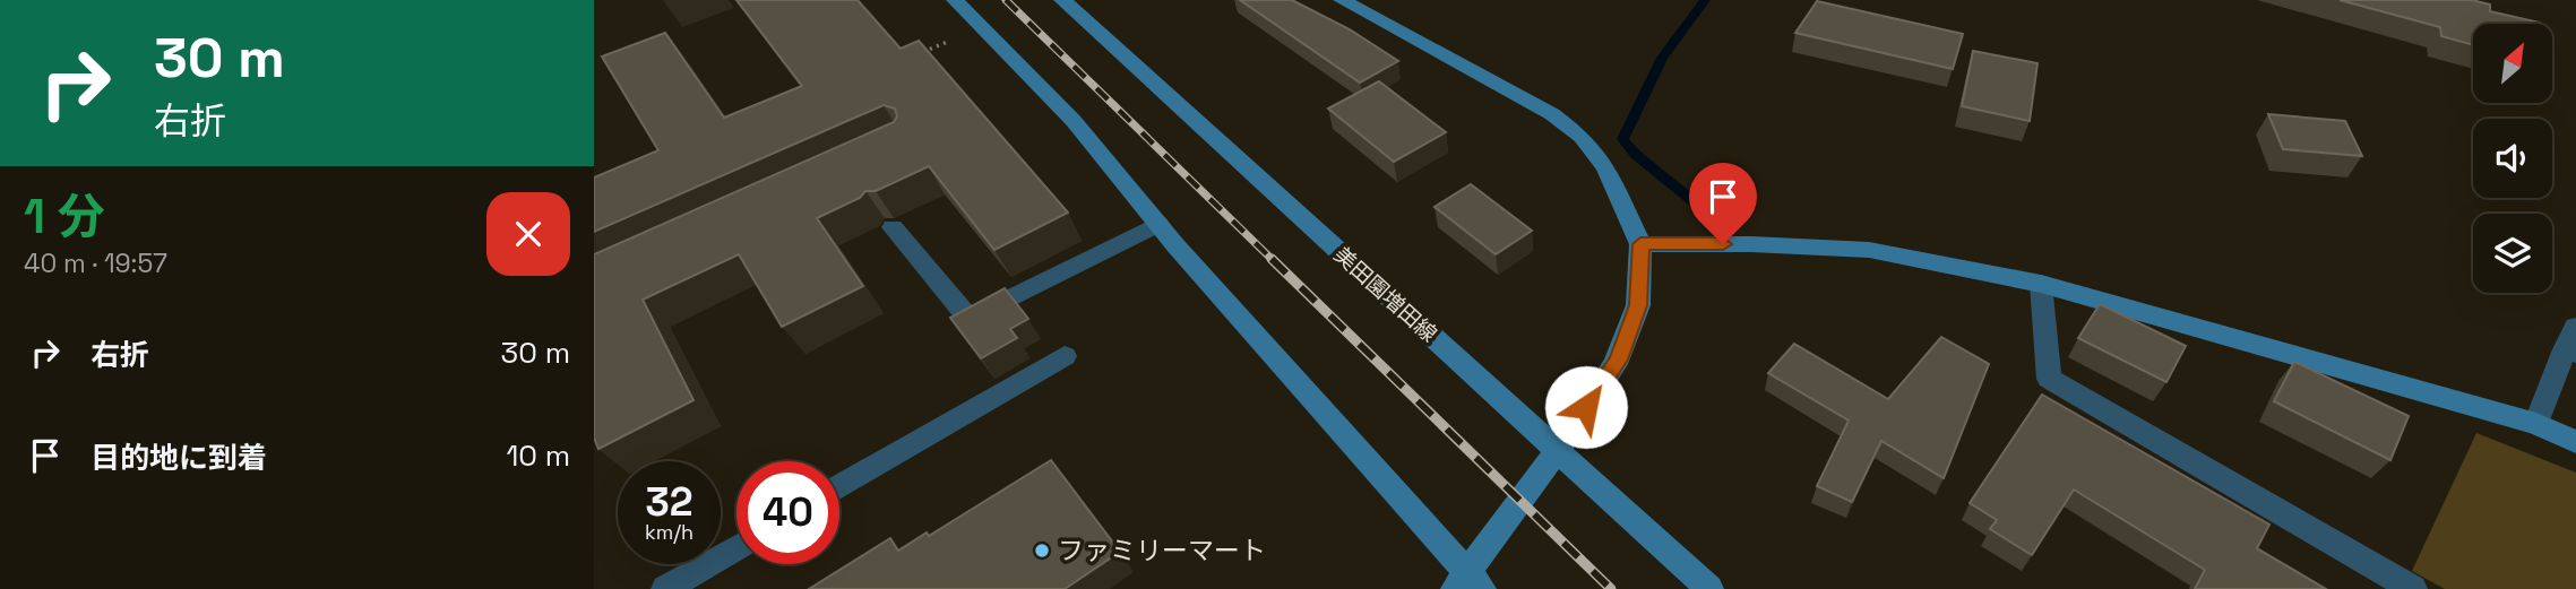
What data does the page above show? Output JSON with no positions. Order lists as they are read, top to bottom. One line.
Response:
{"streets":{"main road":["美田園増田線"]},"places":["ファミリーマート"],"north":"top right","page":{"turn":["30 m","右折"],"heading":["1 分","40 m · 19:57"],"list":[{"name":"右折","value":"30 m"},{"name":"目的地に到着","value":"10 m"}],"speed":"32 km/h","limit":"40"}}
